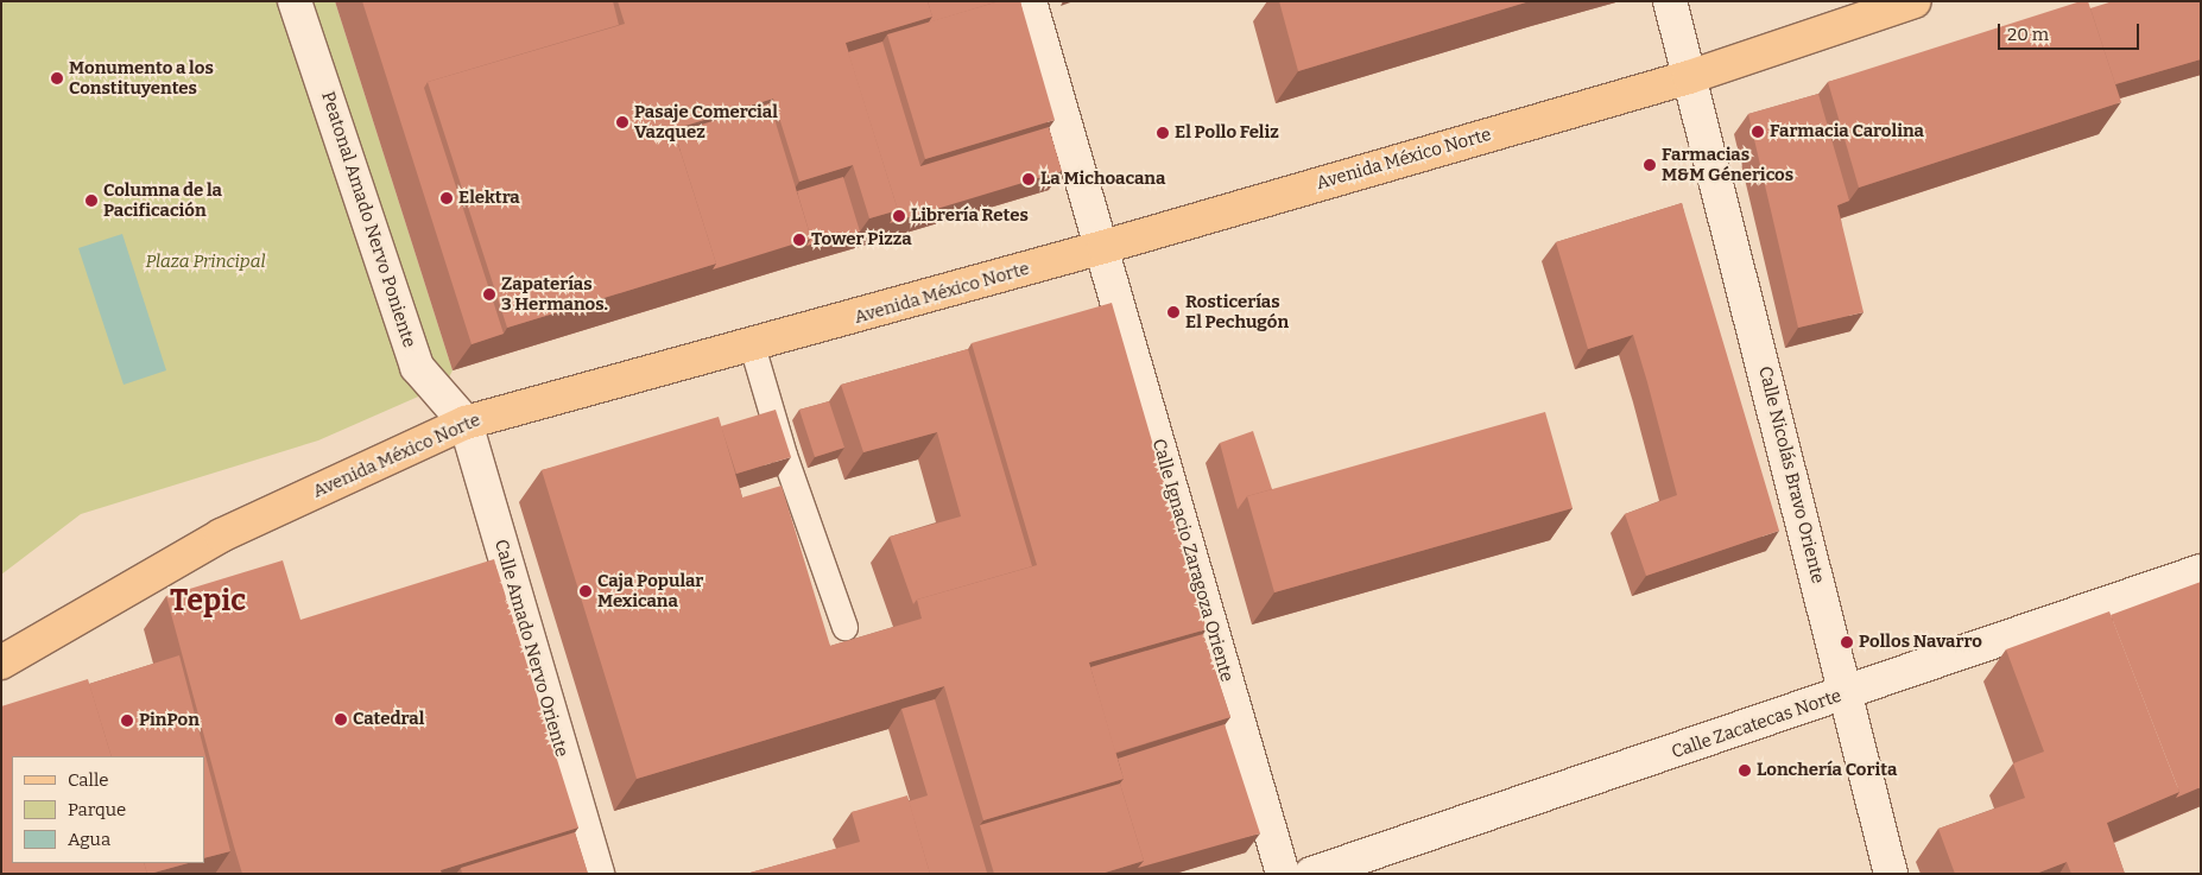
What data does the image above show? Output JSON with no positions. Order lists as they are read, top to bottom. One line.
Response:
{"streets":{"main road":["Avenida México Norte"],"street":["Peatonal Amado Nervo Poniente","Calle Nicolás Bravo Oriente","Calle Ignacio Zaragoza Oriente","Calle Amado Nervo Oriente","Calle Zacatecas Norte"]},"crossings":[["Avenida México Norte","Peatonal Amado Nervo Poniente"],["Avenida México Norte","Calle Nicolás Bravo Oriente"],["Avenida México Norte","Calle Ignacio Zaragoza Oriente"],["Avenida México Norte","Calle Amado Nervo Oriente"],["Peatonal Amado Nervo Poniente","Calle Amado Nervo Oriente"],["Calle Nicolás Bravo Oriente","Calle Zacatecas Norte"]],"districts":["Tepic"],"parks":["Plaza Principal"],"places":["Monumento a los Constituyentes","Pasaje Comercial Vazquez","Farmacia Carolina","El Pollo Feliz","Farmacias M&M Génericos","La Michoacana","Elektra","Columna de la Pacificación","Librería Retes","Tower Pizza","Zapaterías 3 Hermanos.","Rosticerías El Pechugón","Caja Popular Mexicana","Pollos Navarro","Catedral","PinPon","Lonchería Corita"],"legend":["Calle","Parque","Agua"],"scale_bar":"20 m"}
